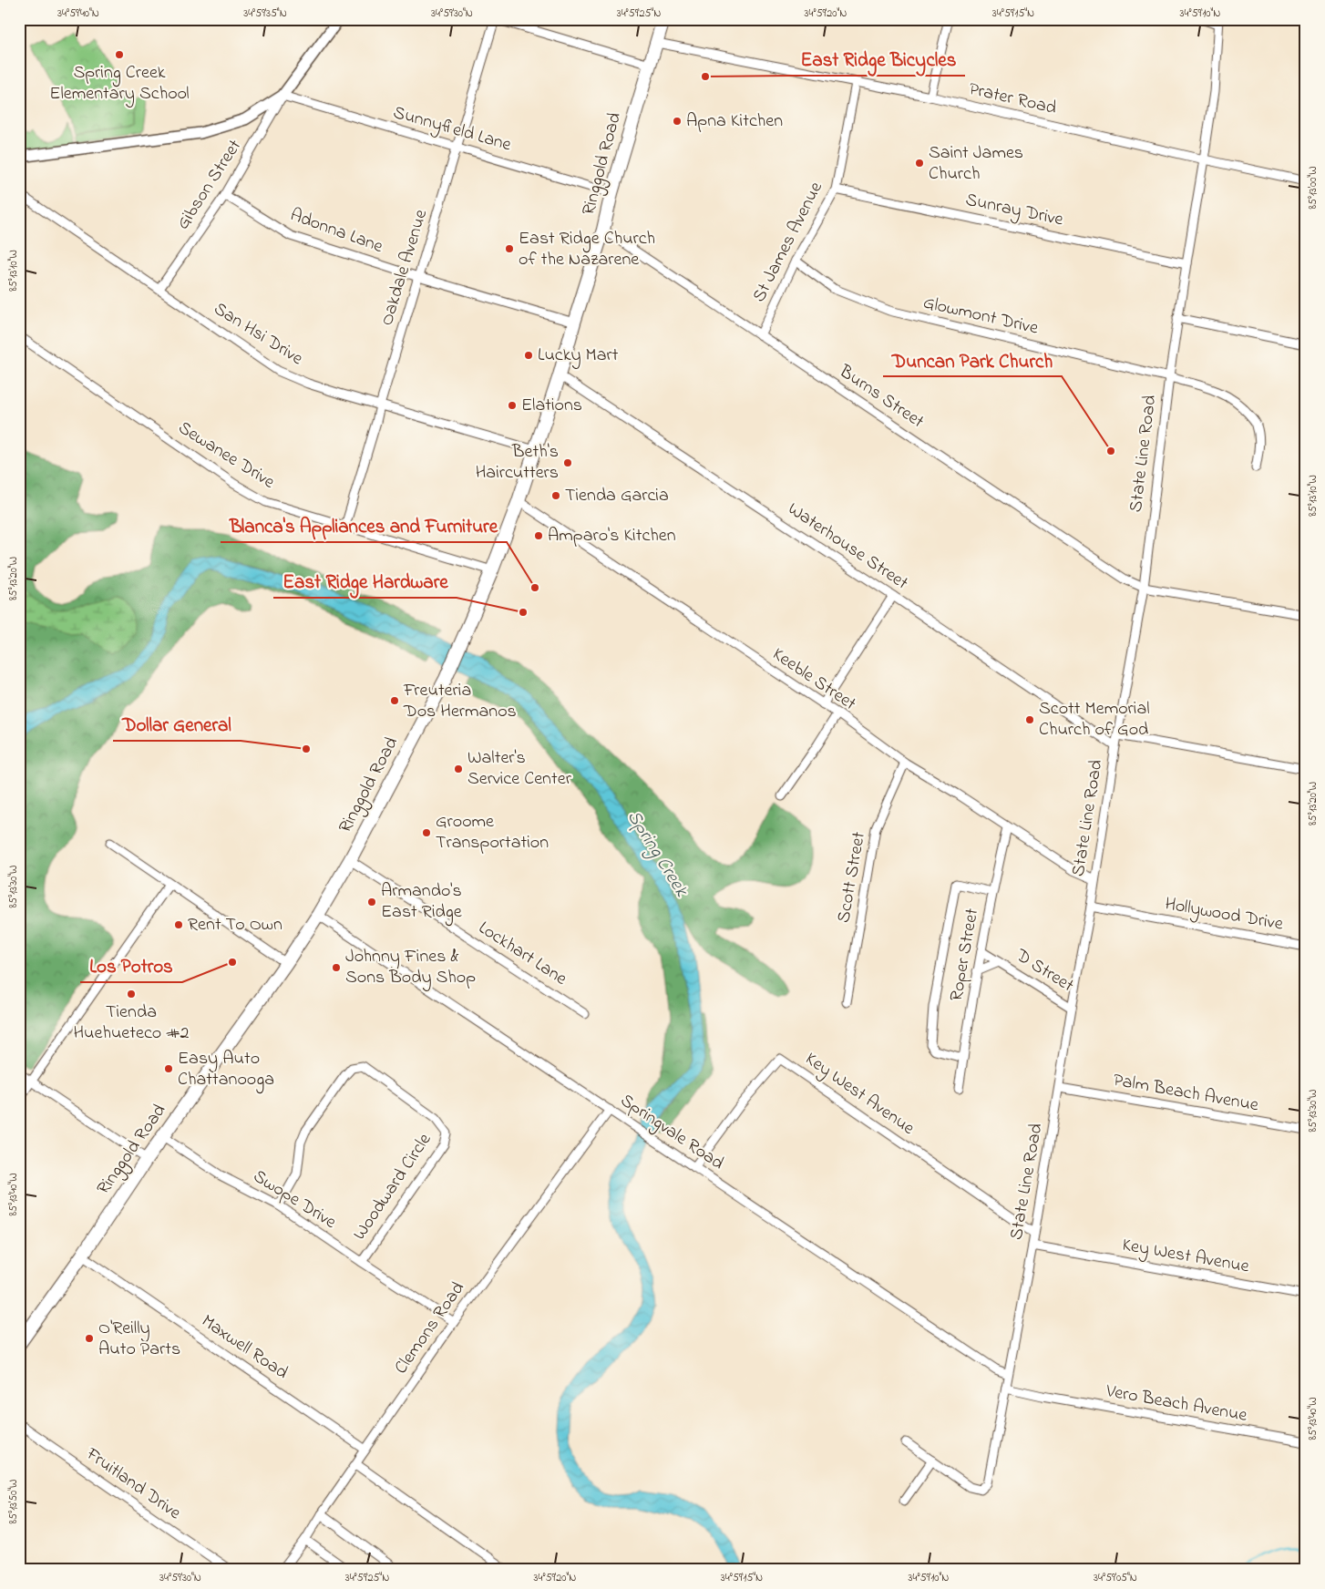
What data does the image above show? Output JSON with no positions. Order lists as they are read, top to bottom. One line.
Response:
{"streets":{"main road":["Ringgold Road"],"street":["Prater Road","Sunnyfield Lane","Gibson Street","Sunray Drive","Adonna Lane","St James Avenue","Oakdale Avenue","Glowmont Drive","San Hsi Drive","Burns Street","State Line Road","Sewanee Drive","Waterhouse Street","Keeble Street","Scott Street","Hollywood Drive","Lockhart Lane","Roper Street","D Street","Palm Beach Avenue","Key West Avenue","Springvale Road","Woodward Circle","Swope Drive","Clemons Road","Maxwell Road","Vero Beach Avenue","Fruitland Drive"]},"crossings":[["Prater Road","Ringgold Road"],["Prater Road","St James Avenue"],["Prater Road","State Line Road"],["Sunnyfield Lane","Ringgold Road"],["Sunnyfield Lane","Gibson Street"],["Sunnyfield Lane","Oakdale Avenue"],["Ringgold Road","Adonna Lane"],["Ringgold Road","San Hsi Drive"],["Ringgold Road","Burns Street"],["Ringgold Road","Sewanee Drive"],["Ringgold Road","Waterhouse Street"],["Ringgold Road","Keeble Street"],["Ringgold Road","Lockhart Lane"],["Ringgold Road","Springvale Road"],["Ringgold Road","Swope Drive"],["Ringgold Road","Maxwell Road"],["Gibson Street","Adonna Lane"],["Gibson Street","San Hsi Drive"],["Sunray Drive","St James Avenue"],["Sunray Drive","State Line Road"],["Adonna Lane","Oakdale Avenue"],["St James Avenue","Glowmont Drive"],["St James Avenue","Burns Street"],["Oakdale Avenue","San Hsi Drive"],["Oakdale Avenue","Sewanee Drive"],["Glowmont Drive","State Line Road"],["Burns Street","State Line Road"],["State Line Road","Waterhouse Street"],["State Line Road","Keeble Street"],["State Line Road","Hollywood Drive"],["State Line Road","D Street"],["State Line Road","Palm Beach Avenue"],["State Line Road","Key West Avenue"],["State Line Road","Springvale Road"],["State Line Road","Vero Beach Avenue"],["Keeble Street","Scott Street"],["Keeble Street","Roper Street"],["Roper Street","D Street"],["Key West Avenue","Springvale Road"],["Springvale Road","Clemons Road"],["Woodward Circle","Swope Drive"],["Swope Drive","Clemons Road"],["Clemons Road","Maxwell Road"]],"water":["Spring Creek"],"places":["Spring Creek Elementary School","East Ridge Bicycles","Apna Kitchen","Saint James Church","East Ridge Church of the Nazarene","Lucky Mart","Elations","Duncan Park Church","Beth's Haircutters","Tienda Garcia","Amparo's Kitchen","Blanca's Appliances and Furniture","East Ridge Hardware","Freuteria Dos Hermanos","Scott Memorial Church of God","Dollar General","Walter's Service Center","Groome Transportation","Armando's East Ridge","Rent To Own","Los Potros","Johnny Fines & Sons Body Shop","Tienda Huehueteco #2","Easy Auto Chattanooga","O'Reilly Auto Parts"],"coordinates":["34°59'40\"N","34°59'35\"N","34°59'30\"N","34°59'25\"N","34°59'20\"N","34°59'15\"N","34°59'10\"N","85°13'00\"W","85°13'10\"W","85°13'20\"W","85°13'30\"W","85°13'40\"W","85°13'50\"W","34°59'05\"N"]}
